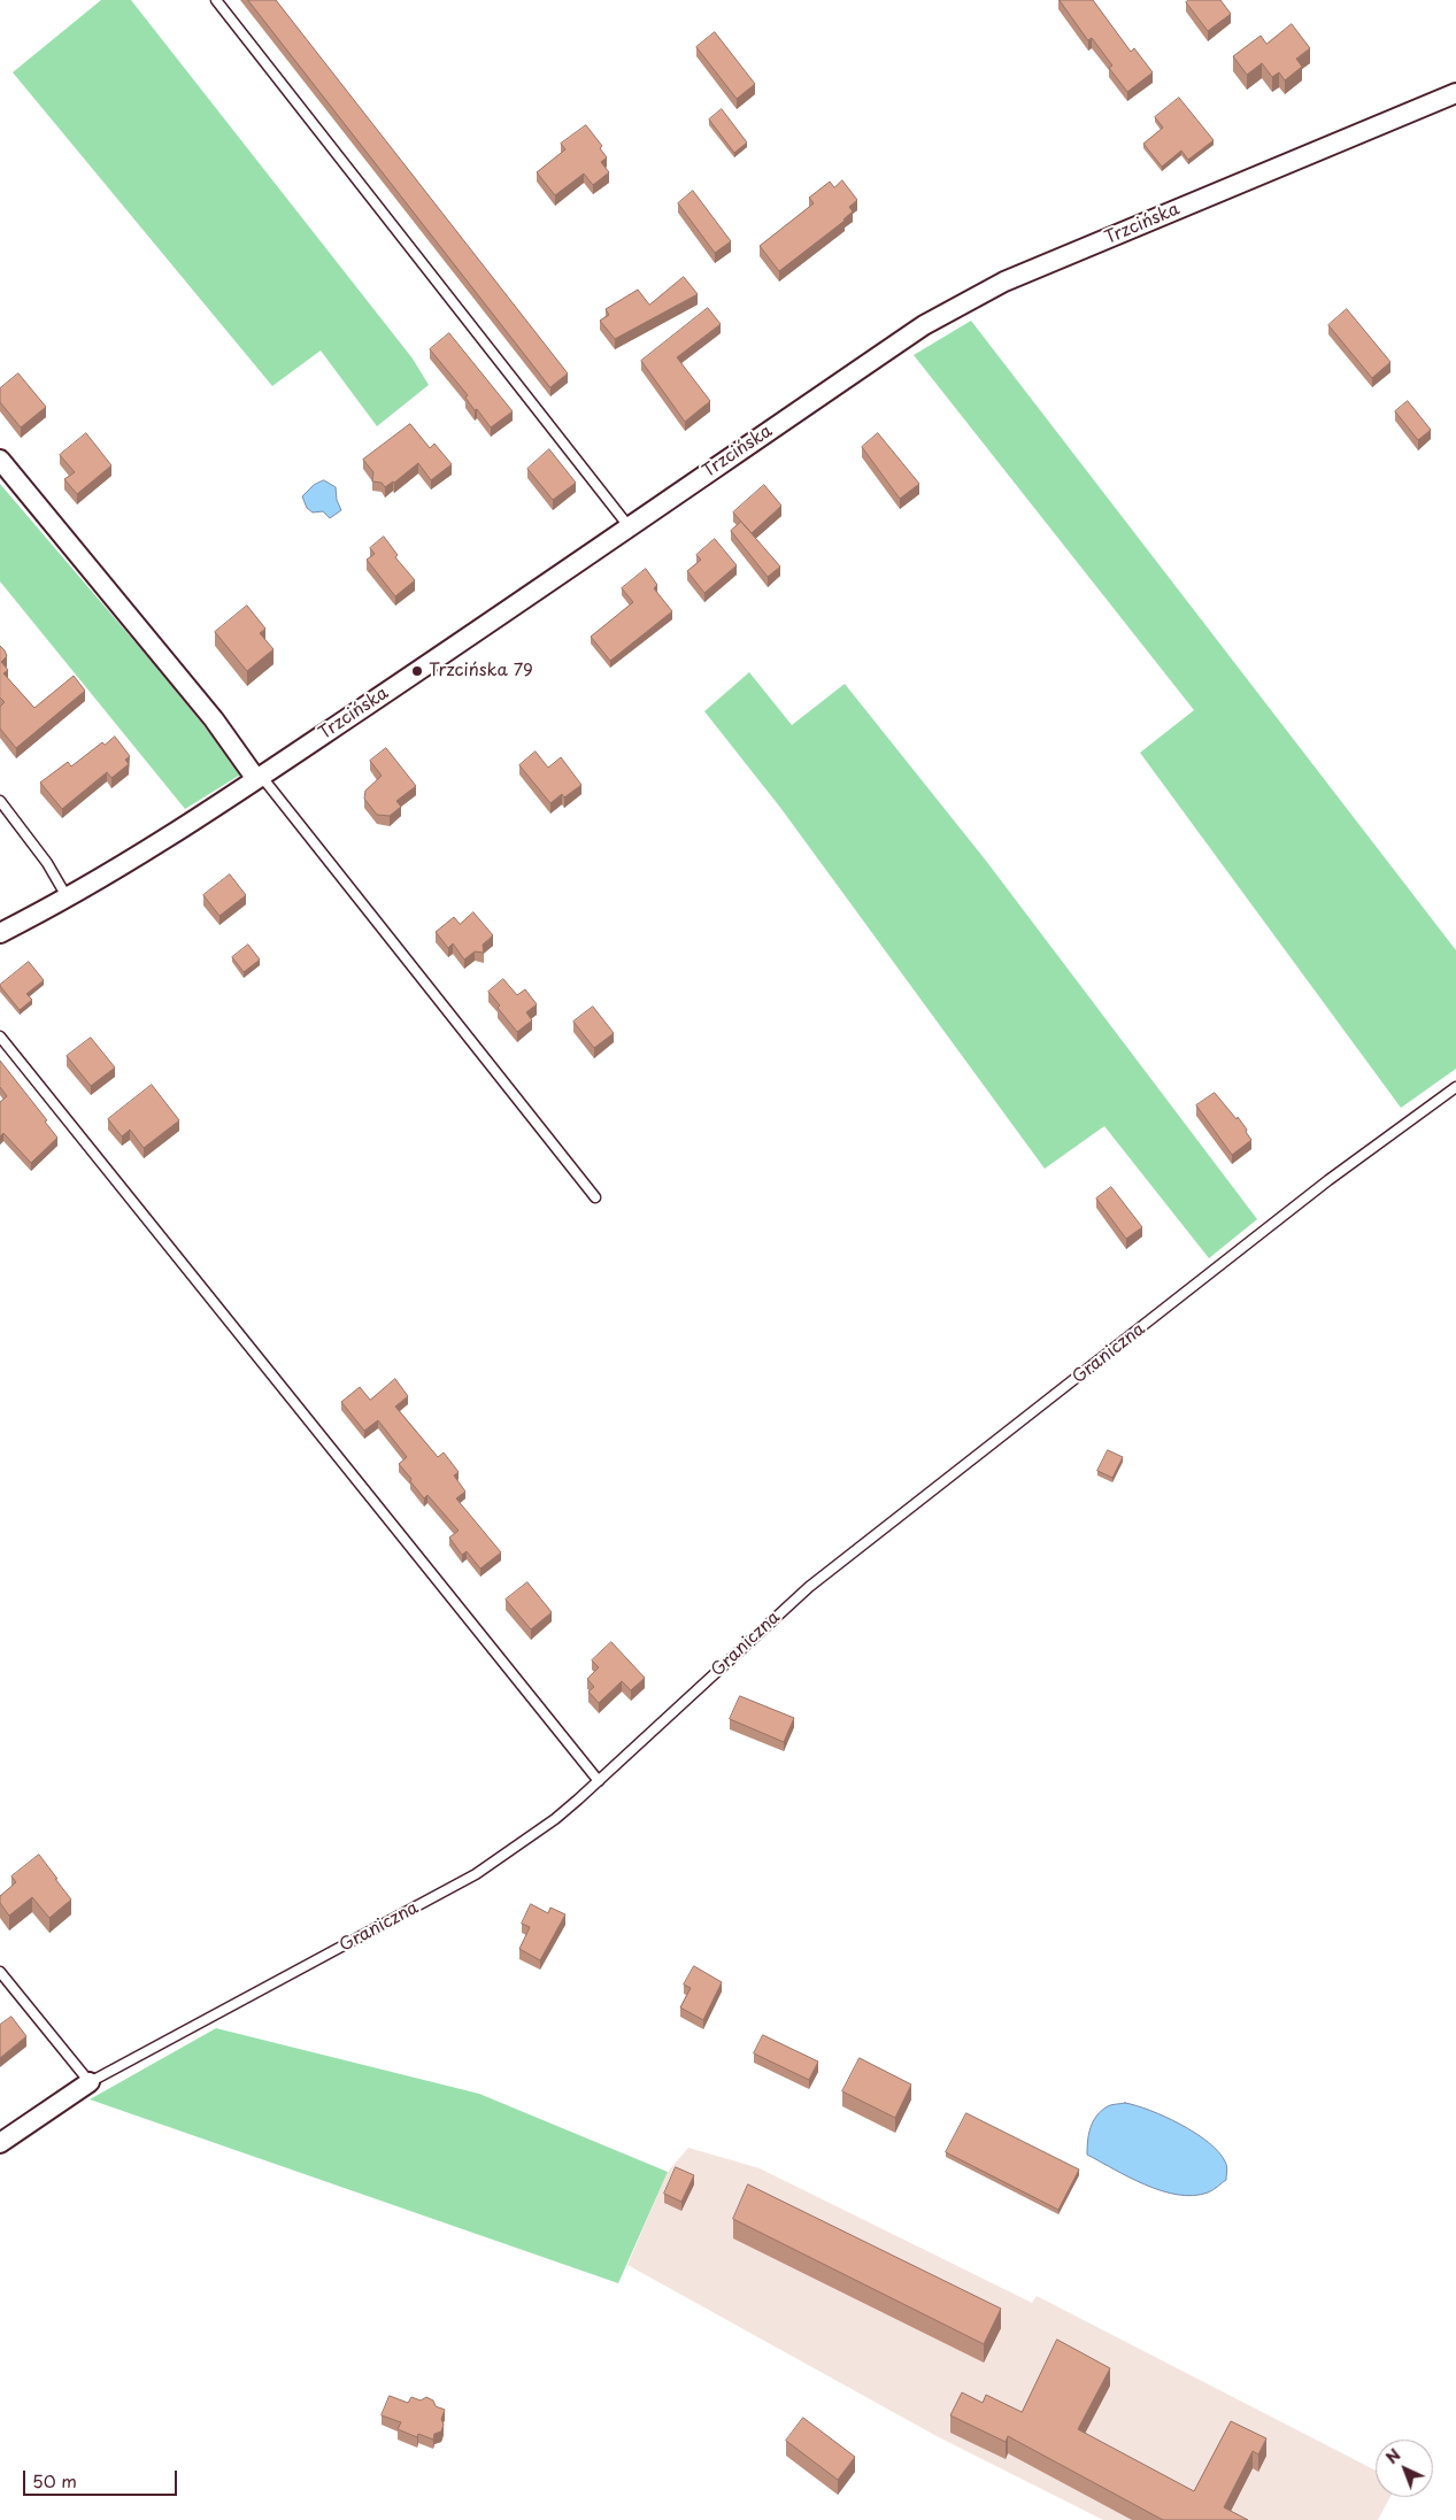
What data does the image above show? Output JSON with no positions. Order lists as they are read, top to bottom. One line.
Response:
{"streets":{"street":["Trzcińska","Graniczna"]},"places":["Trzcińska 79"],"scale_bar":"50 m","north":"top left"}
